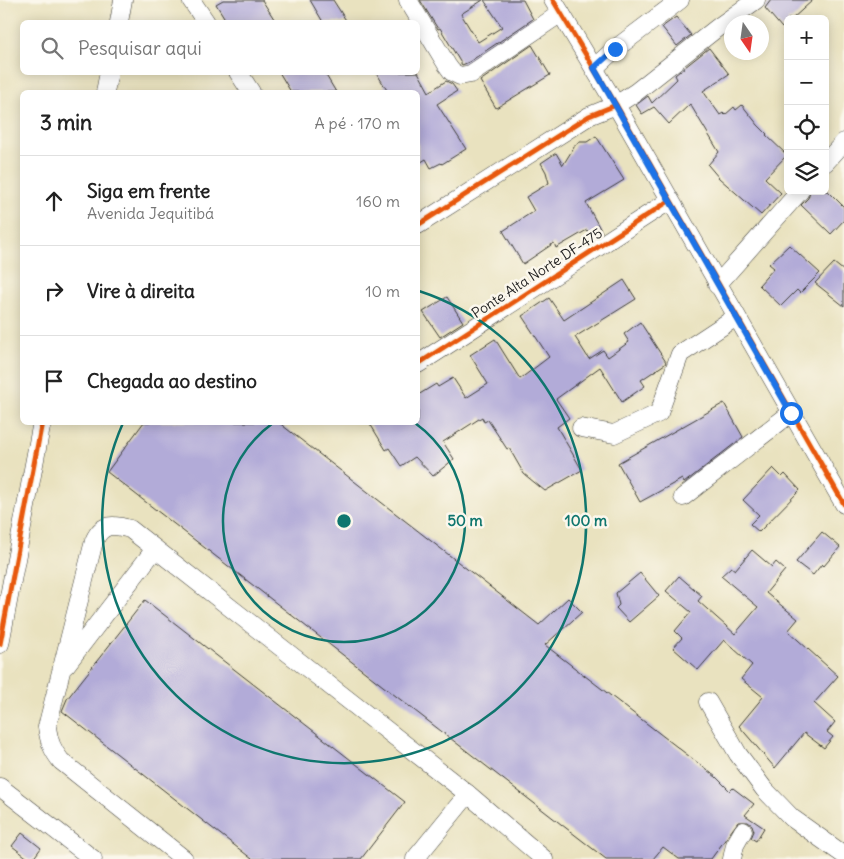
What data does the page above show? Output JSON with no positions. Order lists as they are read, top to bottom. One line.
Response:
{"streets":{"street":["Ponte Alta Norte DF-475"]},"north":"bottom","page":{"map_buttons":["+","−"],"search":"Pesquisar aqui","heading":["3 min","A pé · 170 m"],"list":[["Siga em frente","Avenida Jequitibá","160 m"],["Vire à direita","10 m"],"Chegada ao destino"]},"rings":["50 m","100 m"]}
